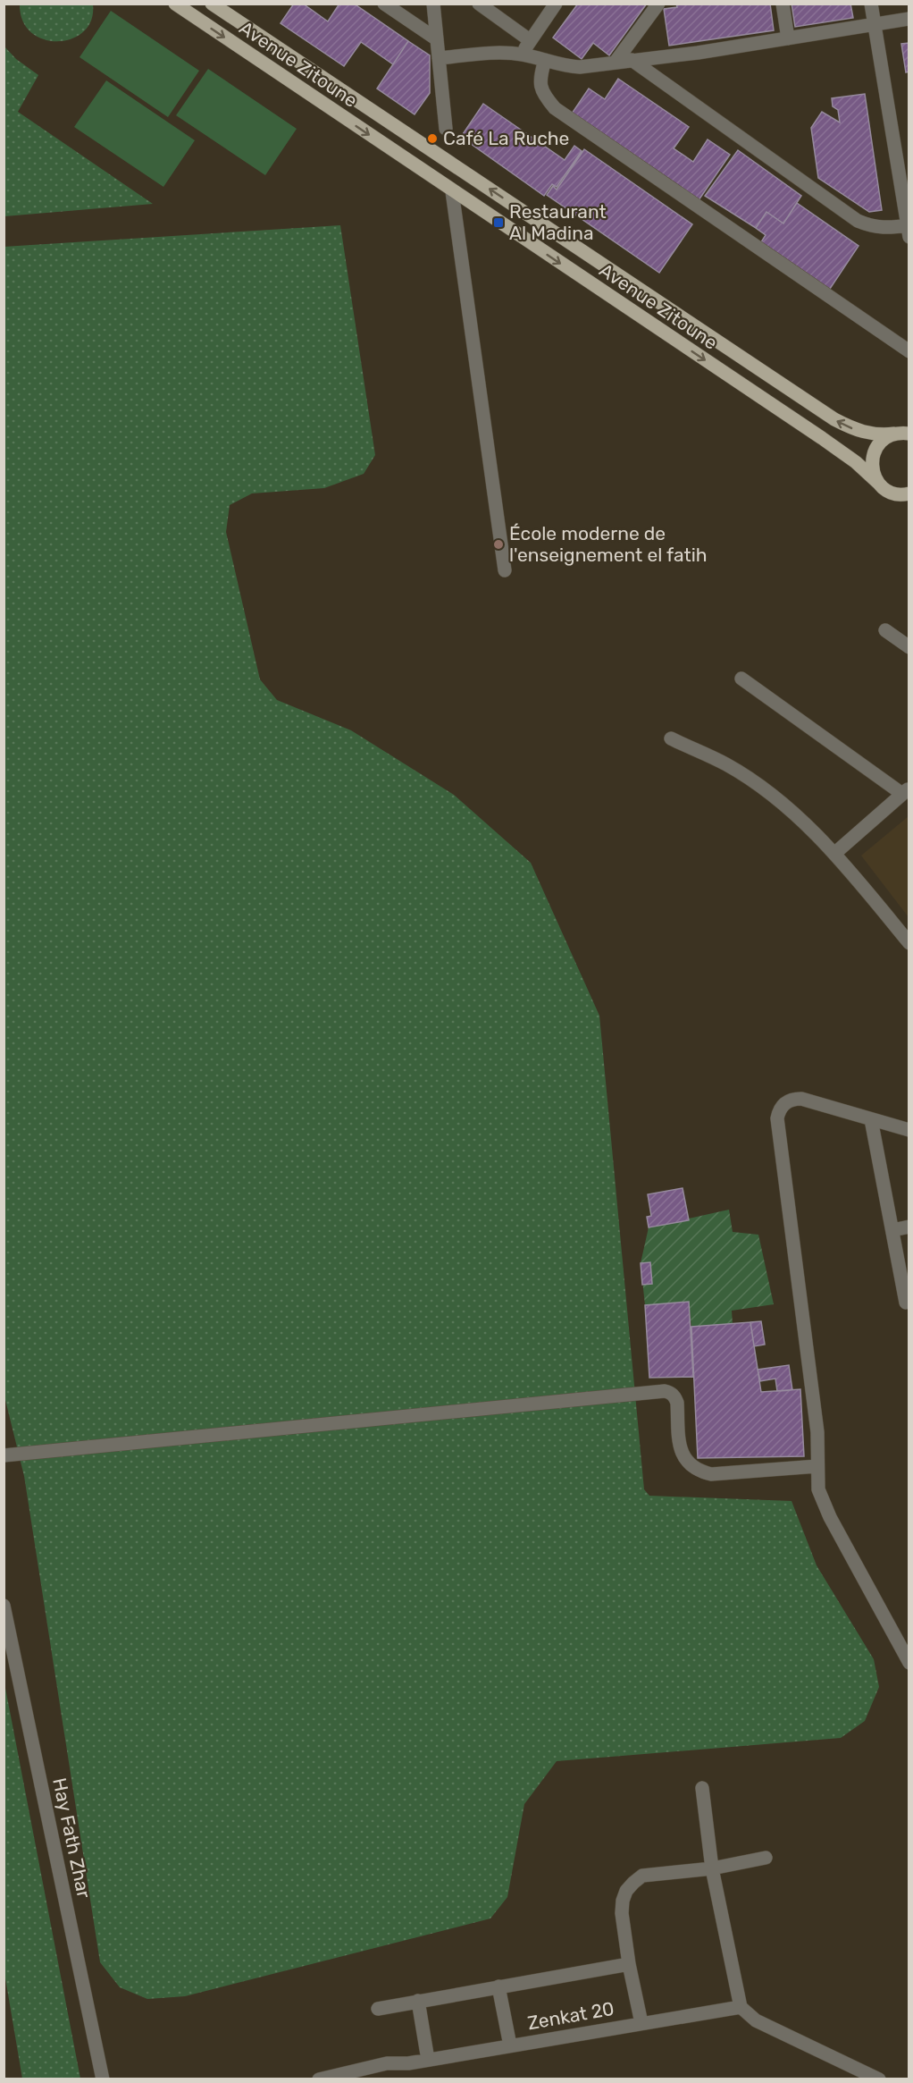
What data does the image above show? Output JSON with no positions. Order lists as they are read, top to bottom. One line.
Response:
{"streets":{"main road":["Avenue Zitoune"],"street":["Hay Fath Zhar","Zenkat 20"]},"places":{"other":["Café La Ruche","École moderne de l'enseignement el fatih"],"transit":["Restaurant Al Madina"]}}
